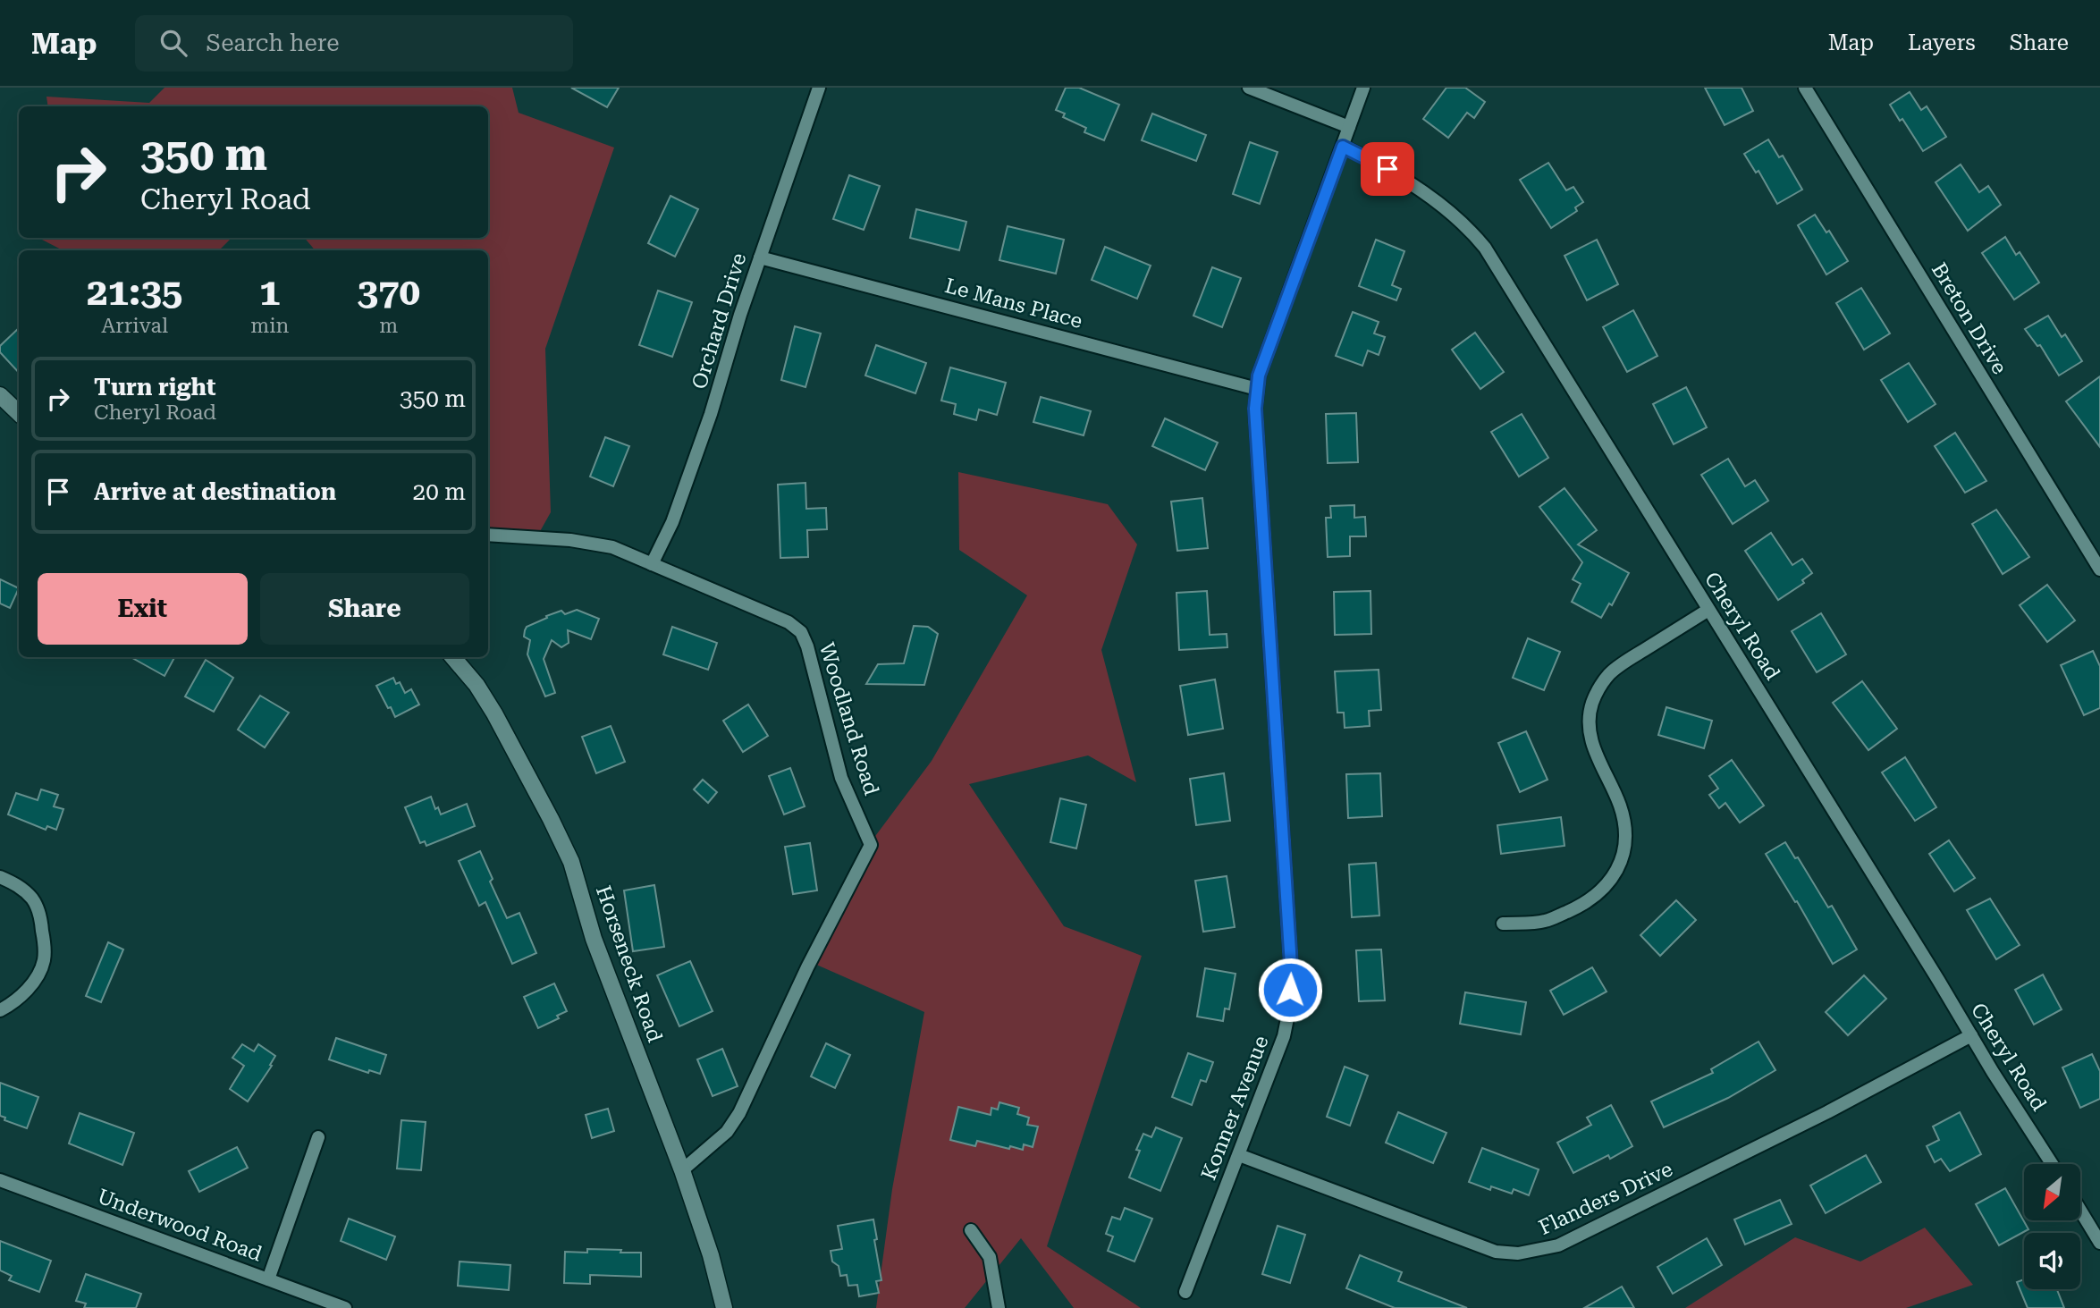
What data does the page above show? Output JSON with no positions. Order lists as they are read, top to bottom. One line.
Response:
{"streets":{"street":["Le Mans Place","Breton Drive","Orchard Drive","Cheryl Road","Woodland Road","Horseneck Road","Konner Avenue","Flanders Drive","Underwood Road"]},"crossings":[["Le Mans Place","Orchard Drive"],["Le Mans Place","Konner Avenue"],["Orchard Drive","Woodland Road"],["Cheryl Road","Konner Avenue"],["Cheryl Road","Flanders Drive"],["Woodland Road","Horseneck Road"],["Konner Avenue","Flanders Drive"]],"north":"bottom left","page":{"header":"Map","search":"Search here","nav":["Map","Layers","Share"],"turn":["350 m","Cheryl Road"],"eta":["21:35","Arrival","1","min","370","m"],"list":[{"name":"Turn right","note":"Cheryl Road","value":"350 m"},{"name":"Arrive at destination","value":"20 m"}],"buttons":["Exit","Share"]}}
